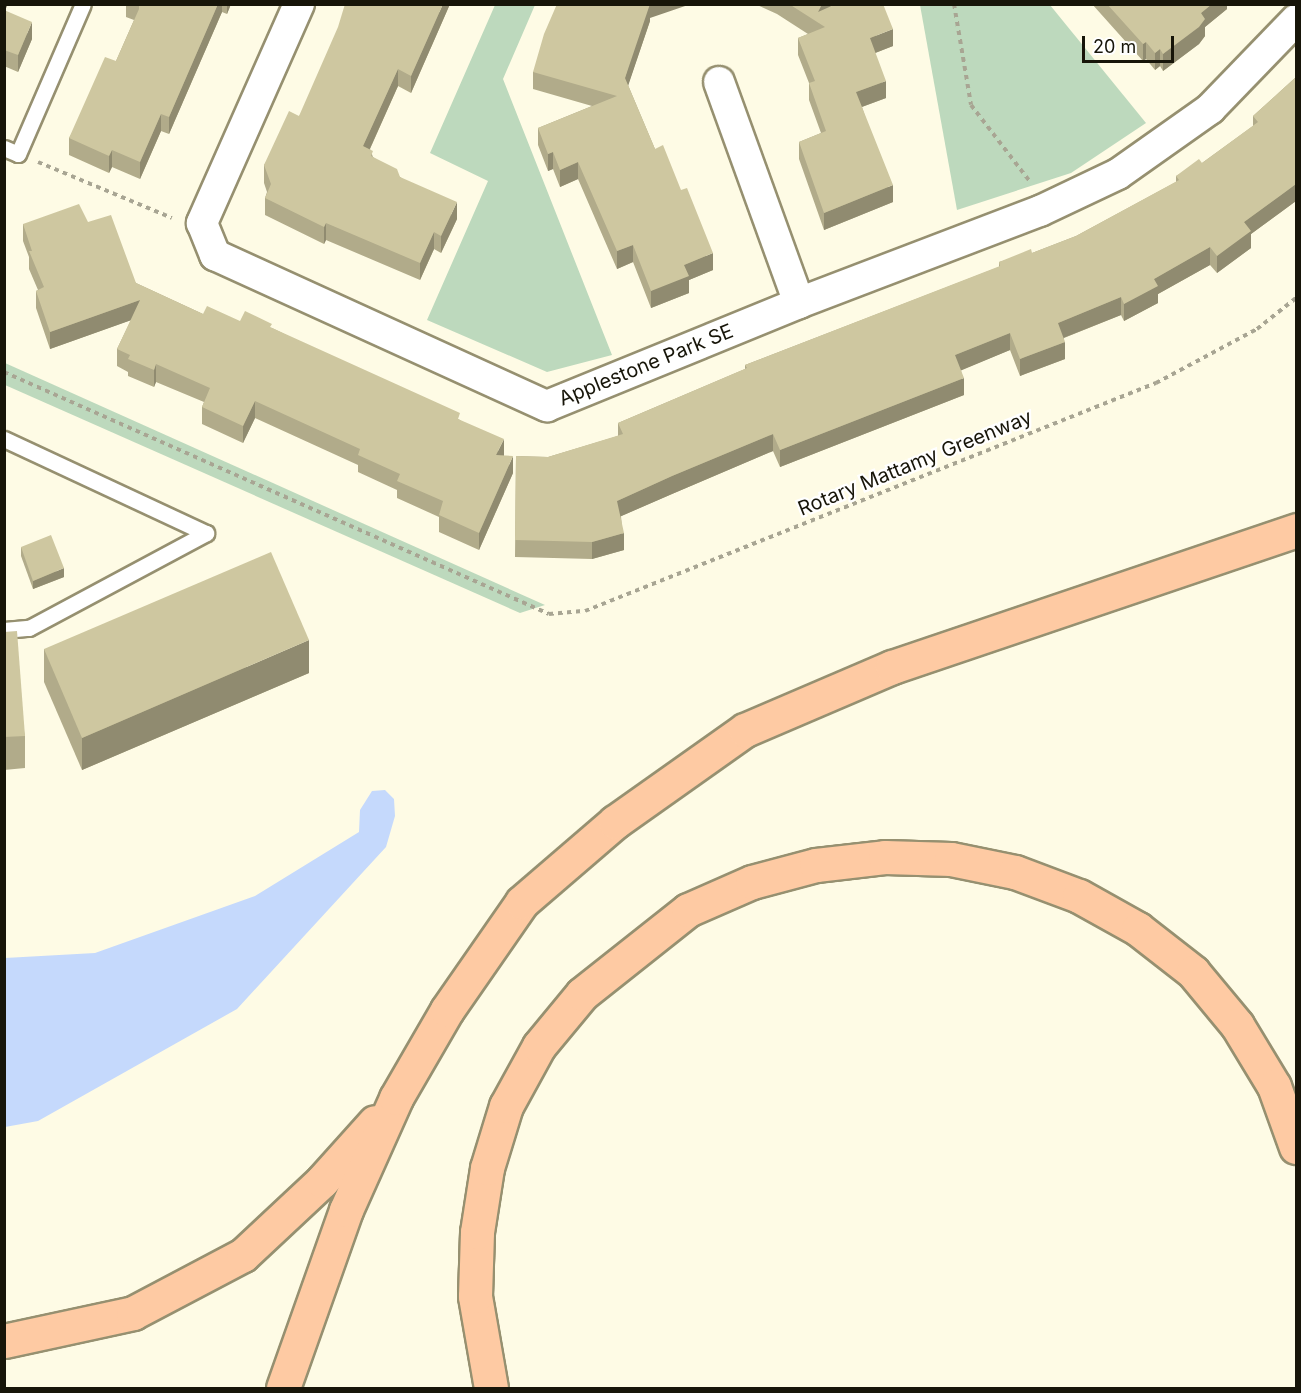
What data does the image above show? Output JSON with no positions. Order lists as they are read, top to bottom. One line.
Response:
{"streets":{"street":["Applestone Park SE"],"path":["Rotary Mattamy Greenway"]},"scale_bar":"20 m"}
